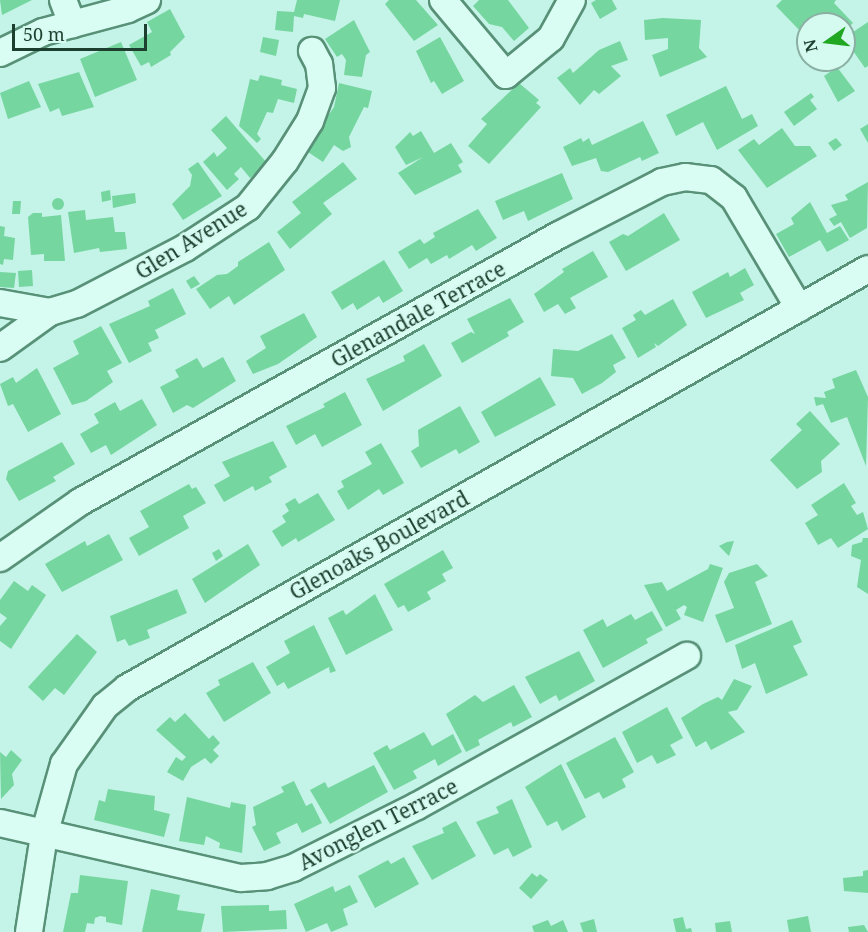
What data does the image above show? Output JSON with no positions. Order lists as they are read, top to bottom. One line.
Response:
{"streets":{"street":["Glen Avenue","Glenandale Terrace","Glenoaks Boulevard","Avonglen Terrace"]},"crossings":[["Glenandale Terrace","Glenoaks Boulevard"],["Glenoaks Boulevard","Avonglen Terrace"]],"scale_bar":"50 m","north":"left"}
